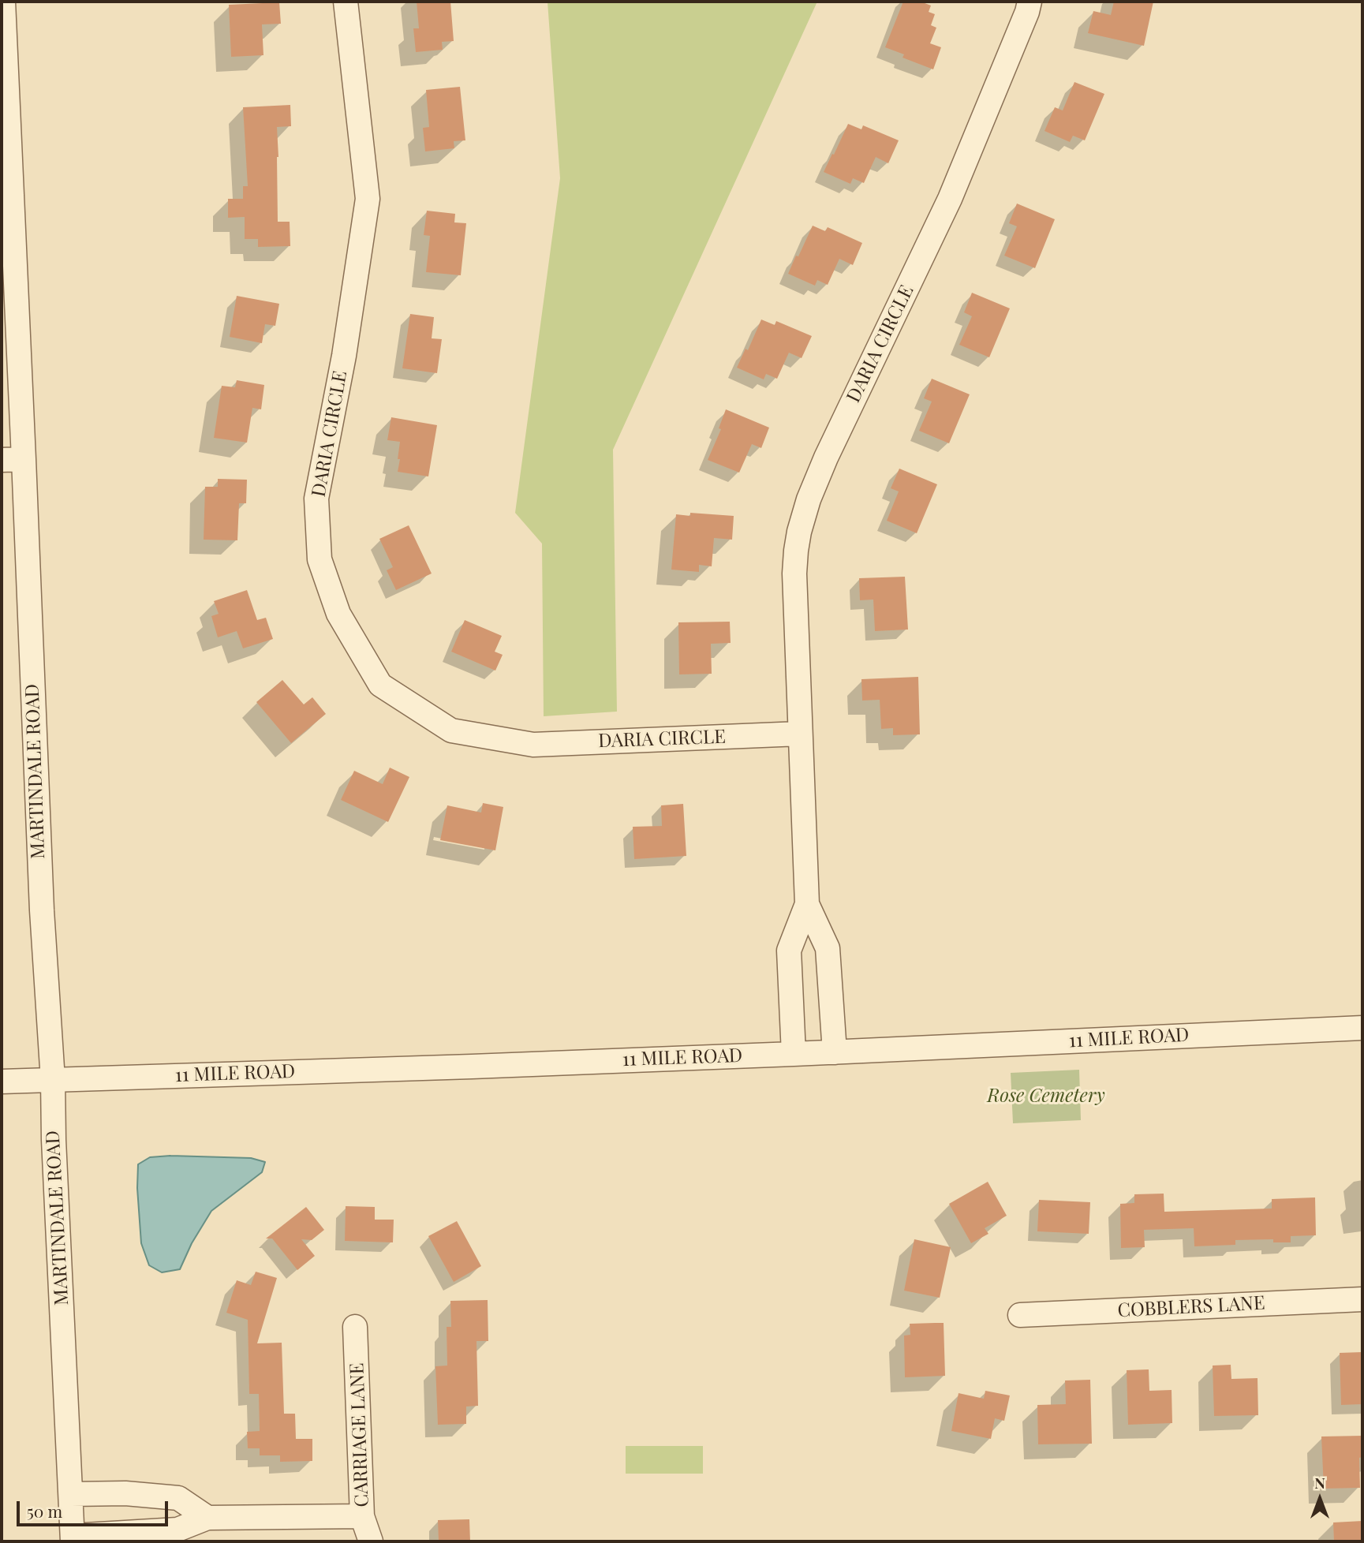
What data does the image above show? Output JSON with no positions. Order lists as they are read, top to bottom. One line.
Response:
{"streets":{"street":["DARIA CIRCLE","MARTINDALE ROAD","11 MILE ROAD","COBBLERS LANE","CARRIAGE LANE"]},"crossings":[["DARIA CIRCLE","11 MILE ROAD"],["MARTINDALE ROAD","11 MILE ROAD"]],"parks":["Rose Cemetery"],"scale_bar":"50 m","north":"top"}
